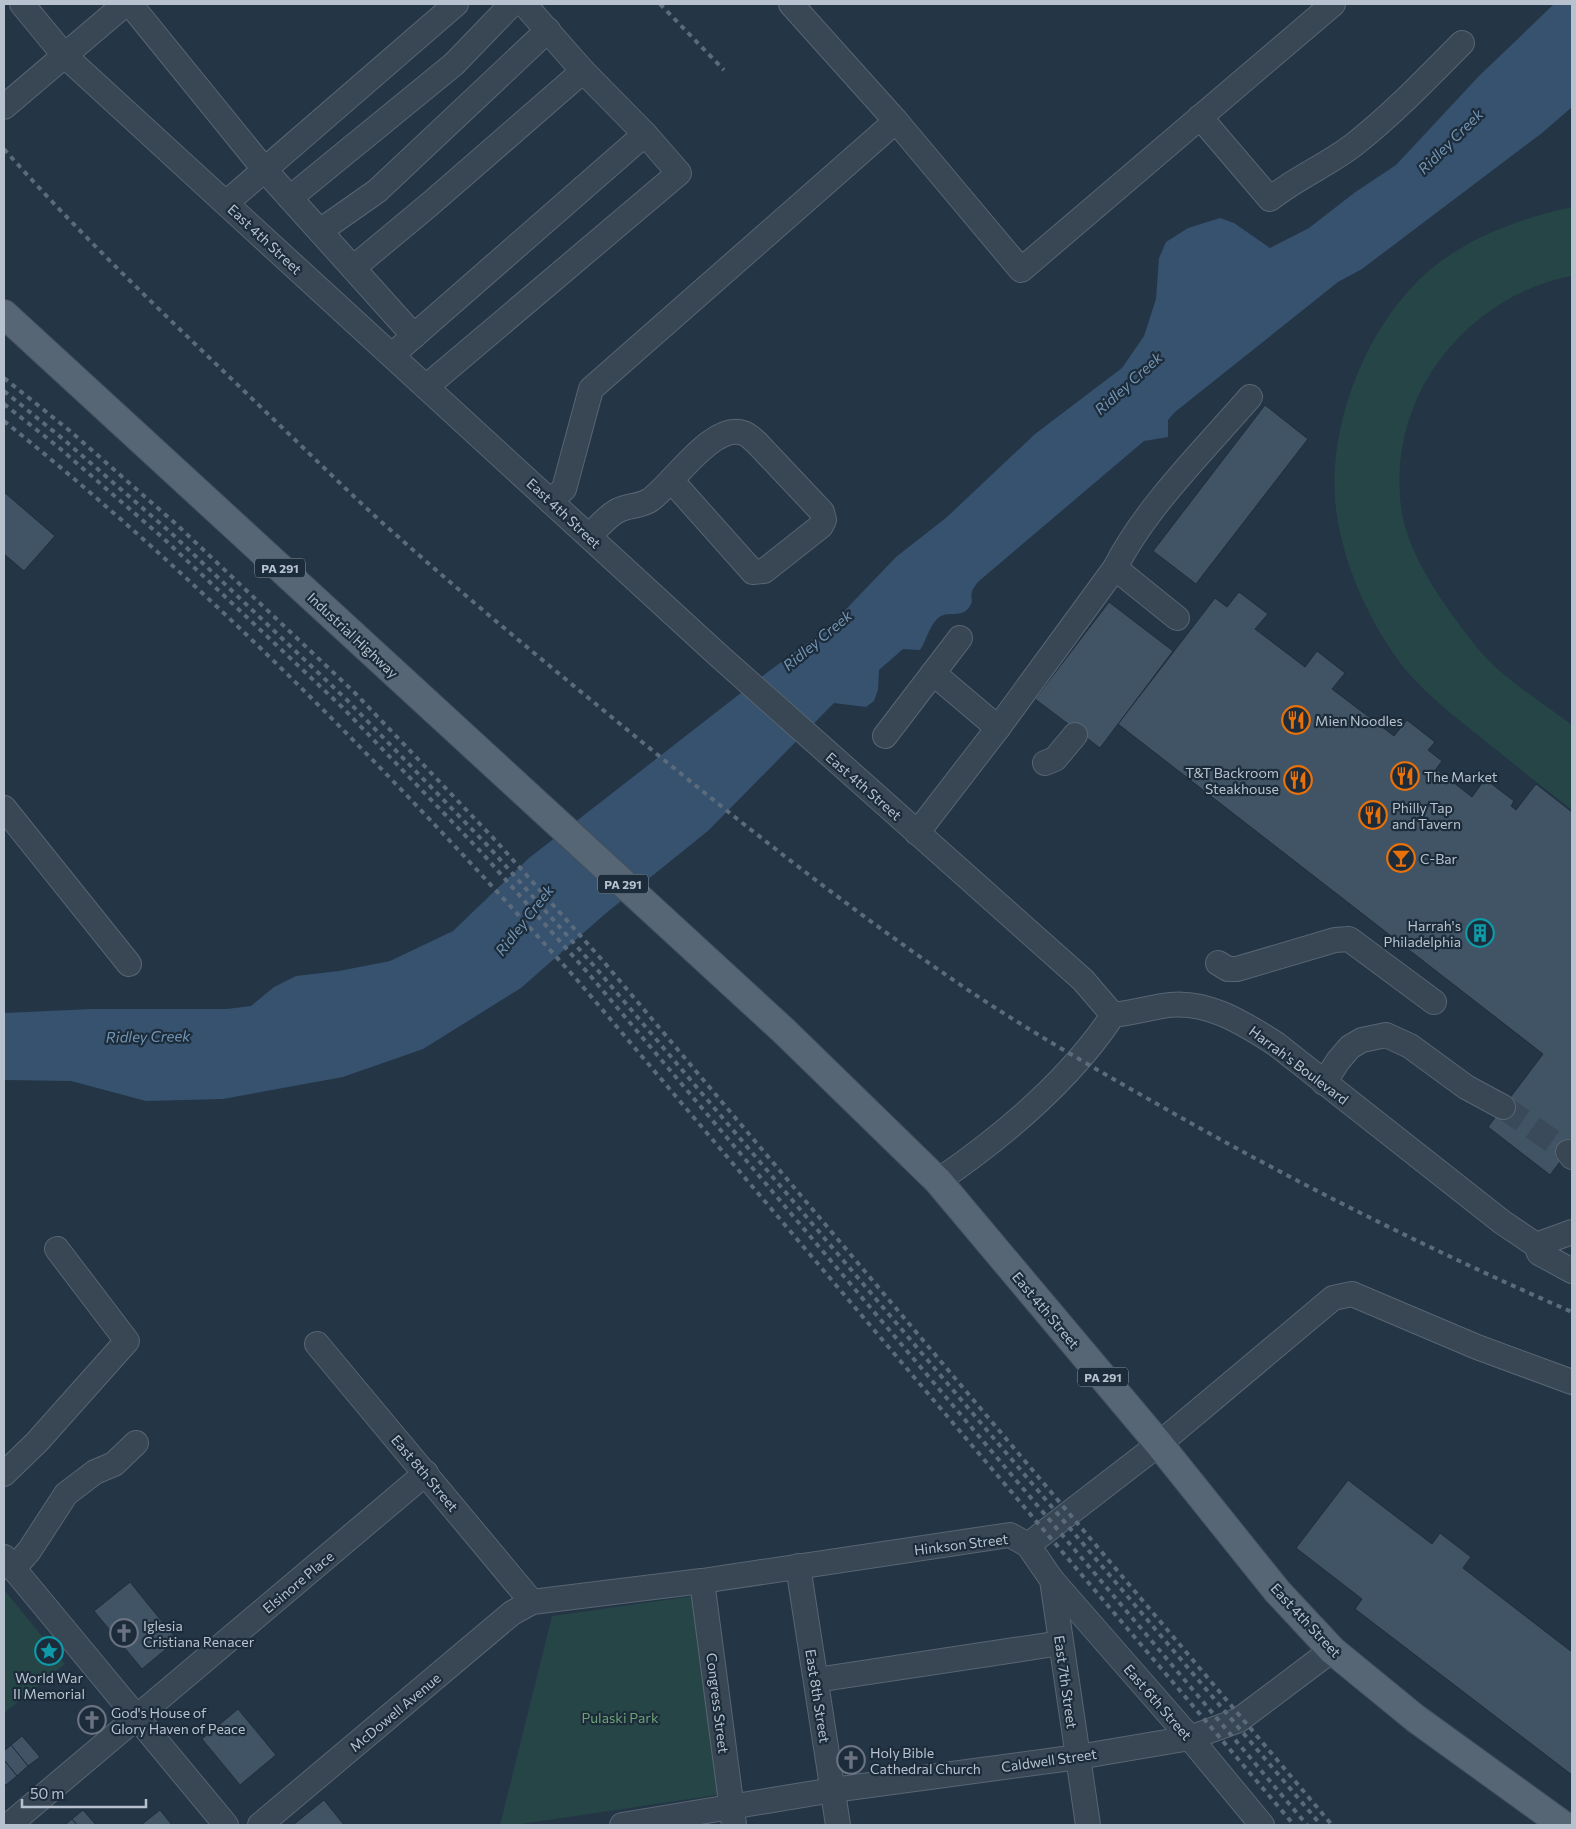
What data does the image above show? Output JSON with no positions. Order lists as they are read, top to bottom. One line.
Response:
{"streets":{"main road":["East 4th Street","PA 291","Industrial Highway"],"street":["Harrah's Boulevard","East 8th Street","Hinkson Street","Elsinore Place","East 7th Street","East 6th Street","Congress Street","McDowell Avenue","Caldwell Street"]},"crossings":[["East 4th Street","Industrial Highway"],["East 4th Street","Harrah's Boulevard"],["East 4th Street","Hinkson Street"],["East 4th Street","Caldwell Street"],["East 8th Street","Hinkson Street"],["East 8th Street","Elsinore Place"],["East 8th Street","McDowell Avenue"],["East 8th Street","Caldwell Street"],["Hinkson Street","East 7th Street"],["Hinkson Street","Congress Street"],["Hinkson Street","McDowell Avenue"],["East 7th Street","East 6th Street"],["East 7th Street","Caldwell Street"],["East 6th Street","Caldwell Street"],["Congress Street","Caldwell Street"]],"water":["Ridley Creek"],"parks":["Pulaski Park"],"places":{"restaurant":["Mien Noodles","The Market","T&T Backroom Steakhouse","Philly Tap and Tavern"],"bar":["C-Bar"],"building":["Harrah's Philadelphia"],"church":["Iglesia Cristiana Renacer","God's House of Glory Haven of Peace","Holy Bible Cathedral Church"],"place":["World War II Memorial"]},"scale_bar":"50 m"}
